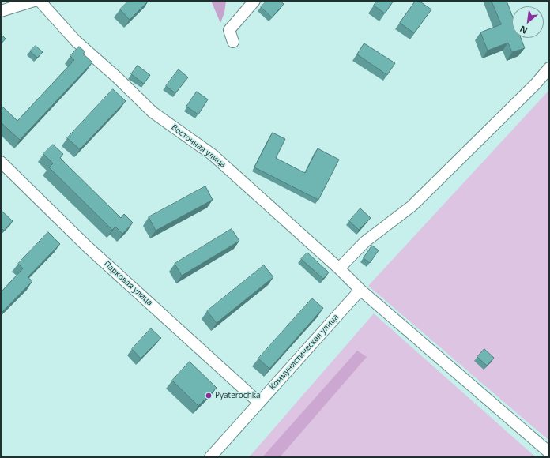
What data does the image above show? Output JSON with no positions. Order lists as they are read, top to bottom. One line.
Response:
{"streets":{"street":["Восточная улица","Парковая улица","Коммунистическая улица"]},"crossings":[["Восточная улица","Коммунистическая улица"],["Парковая улица","Коммунистическая улица"]],"places":["Pyaterochka"],"north":"bottom left"}
